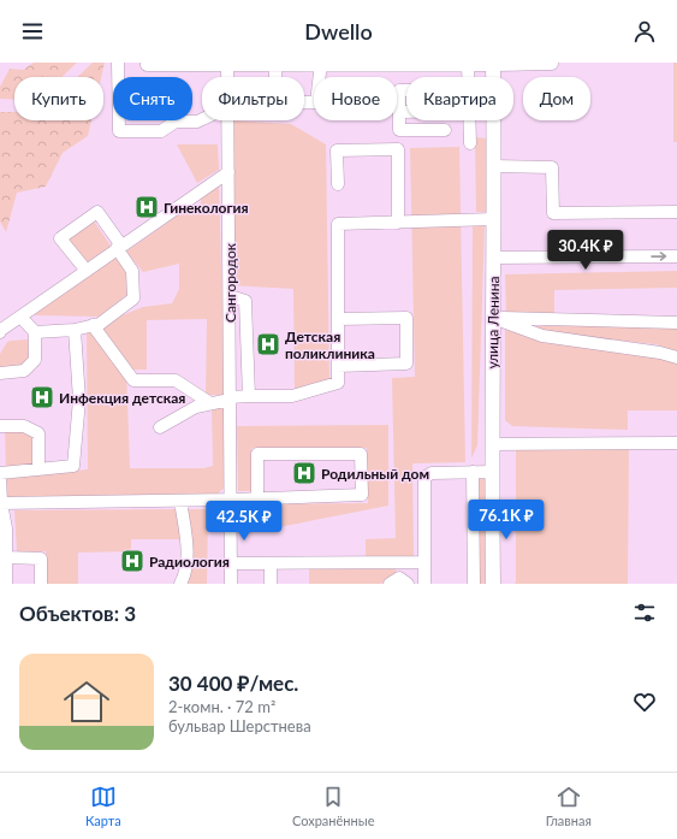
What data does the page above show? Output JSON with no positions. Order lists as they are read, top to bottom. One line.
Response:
{"streets":{"main road":["улица Ленина"],"street":["Сангородок"]},"places":{"hospital":["Гинекология","Детская поликлиника","Инфекция детская","Родильный дом","Радиология"]},"page":{"header":"Dwello","chip":["Купить","Снять","Фильтры","Новое","Квартира","Дом"],"price":["30.4K ₽","76.1K ₽","42.5K ₽"],"heading":"Объектов: 3","list":[{"name":"30 400 ₽/мес.","note":"2-комн. · 72 m² · бульвар Шерстнева"}],"tabs":["Карта","Сохранённые","Главная"]}}
